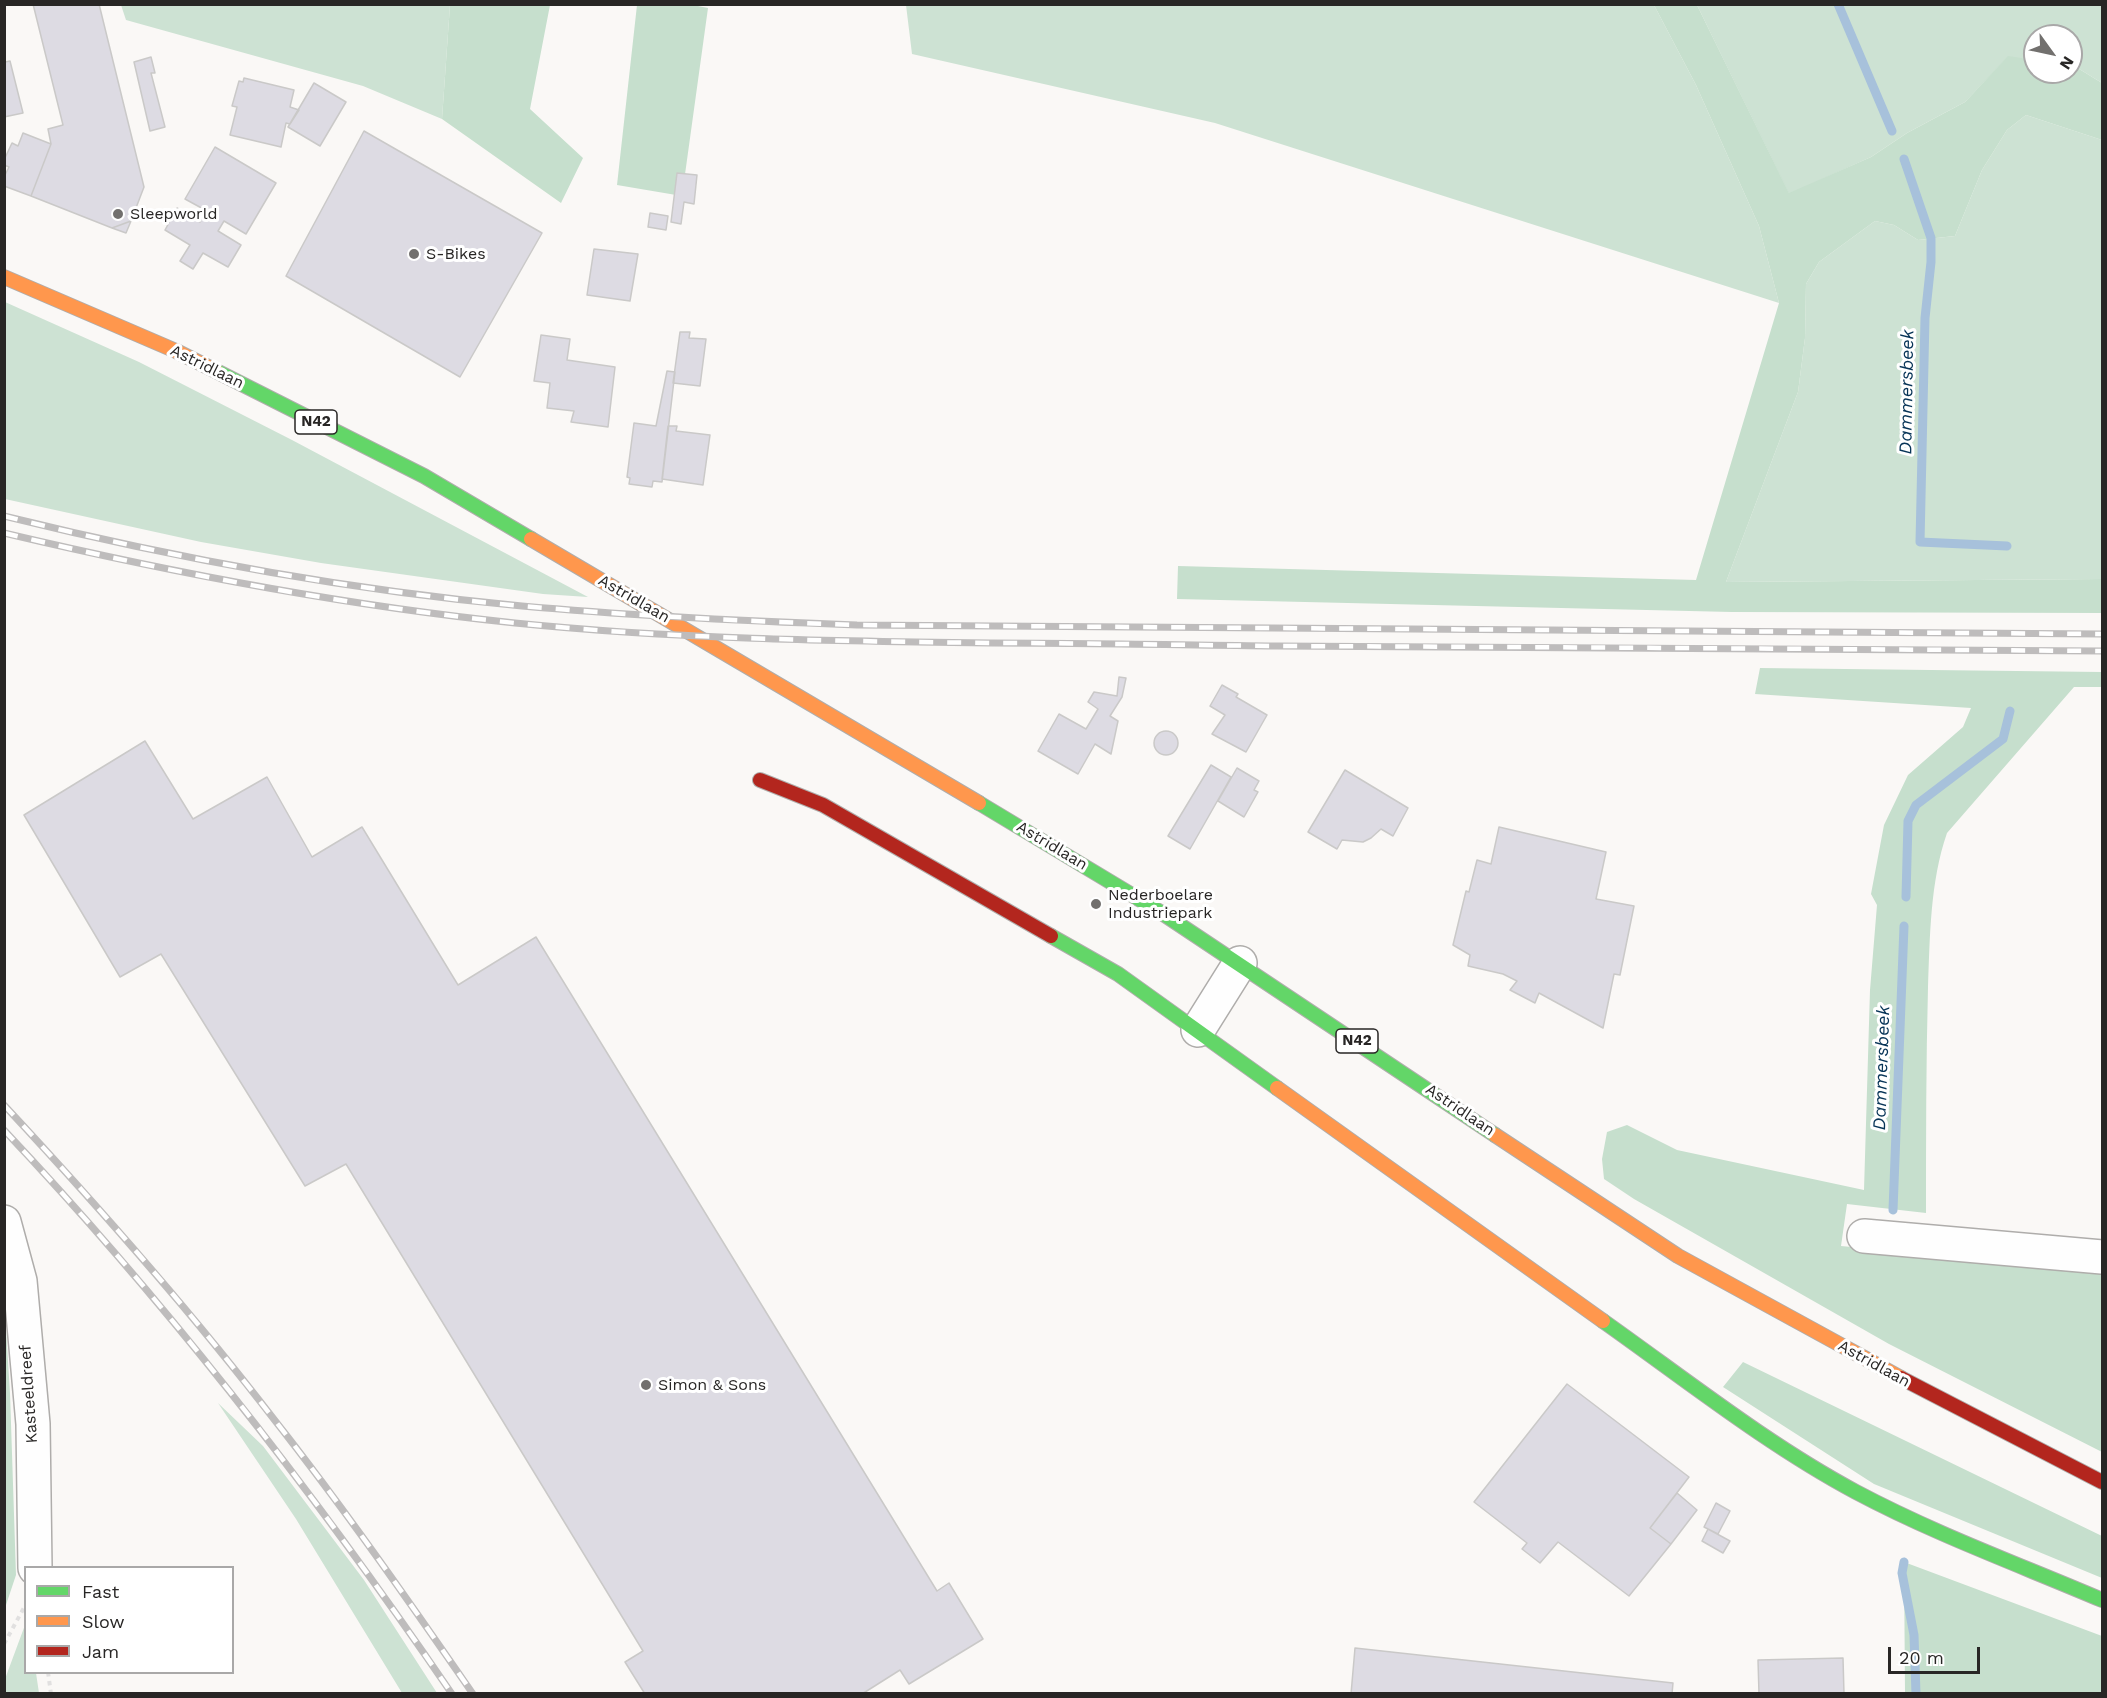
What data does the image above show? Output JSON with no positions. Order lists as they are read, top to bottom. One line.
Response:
{"streets":{"main road":["Astridlaan","N42"],"street":["Kasteeldreef"]},"water":["Dammersbeek"],"places":["Sleepworld","S-Bikes","Nederboelare Industriepark","Simon & Sons"],"legend":["Fast","Slow","Jam"],"scale_bar":"20 m","north":"bottom right"}
